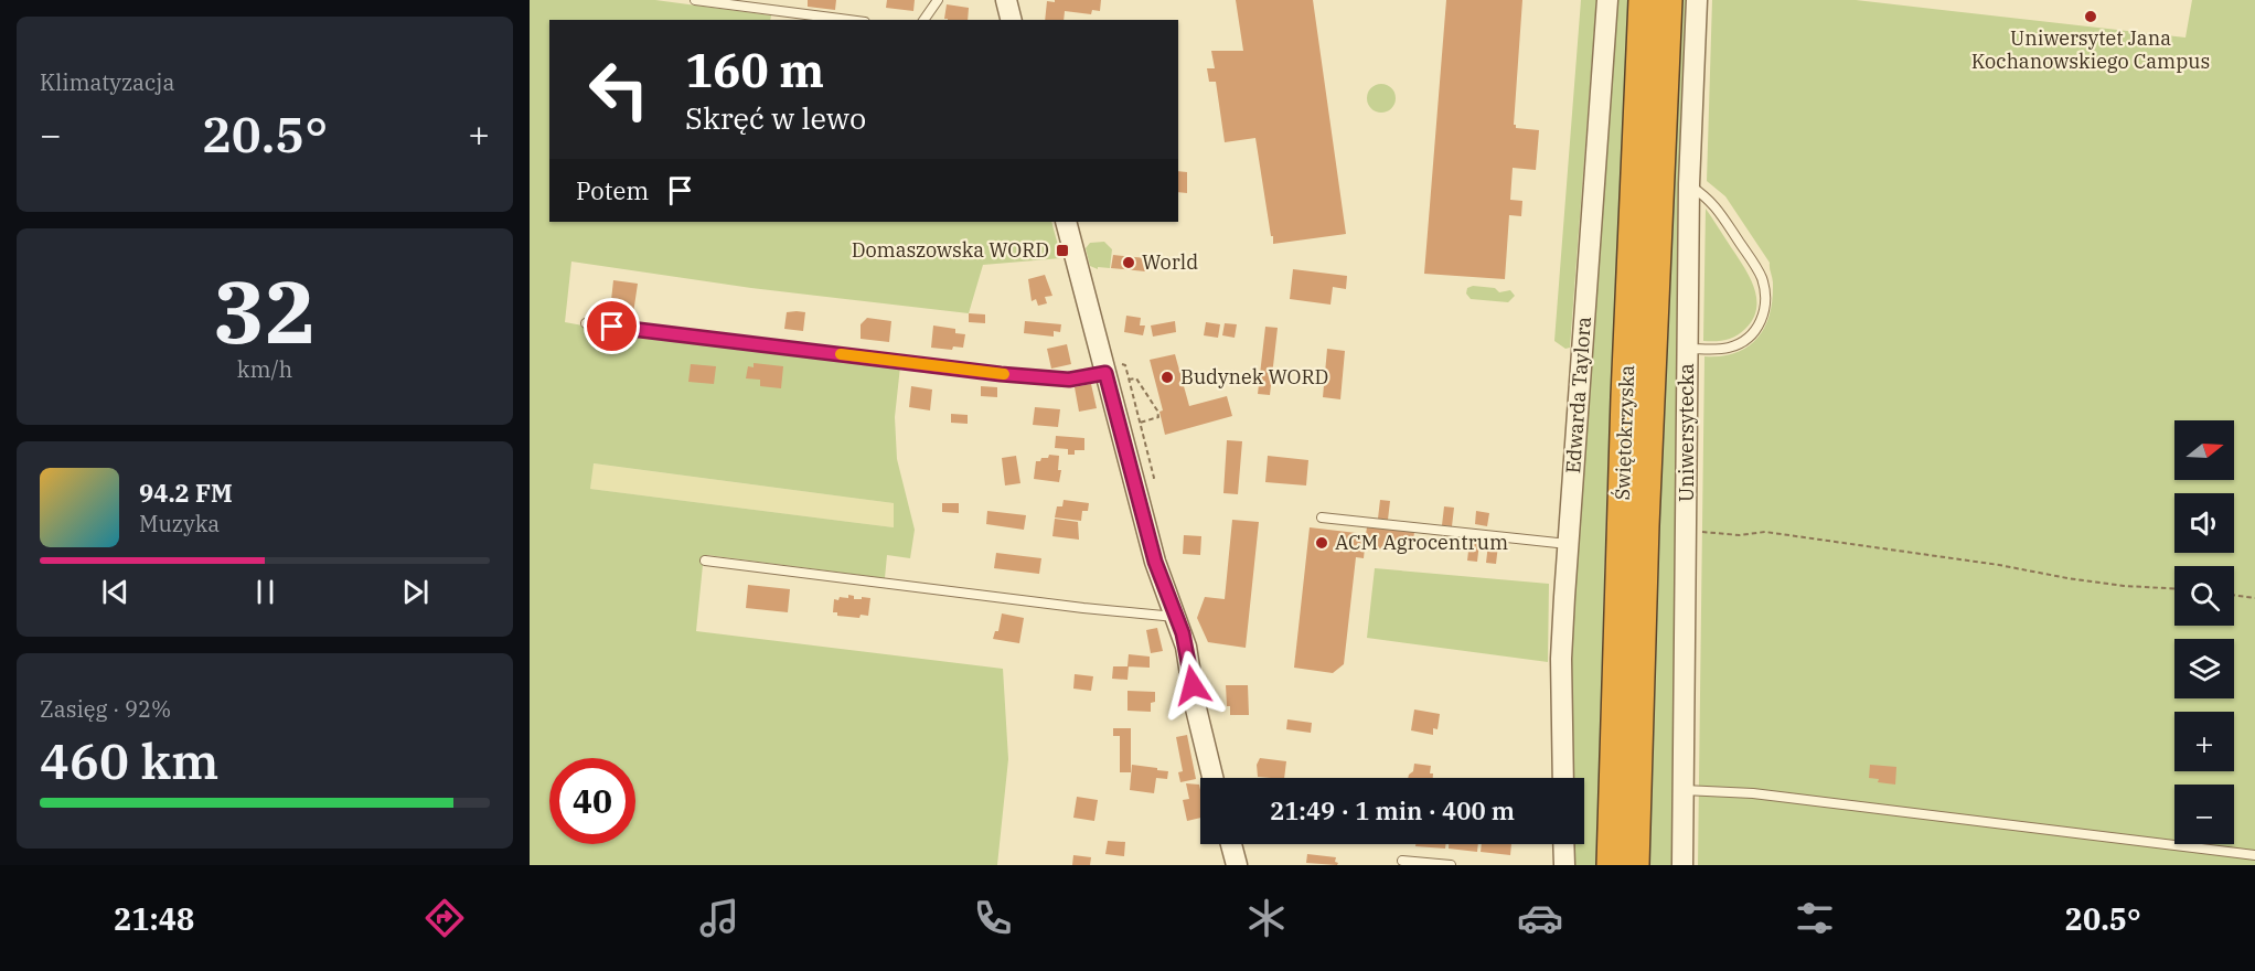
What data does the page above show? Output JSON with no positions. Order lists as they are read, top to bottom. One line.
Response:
{"streets":{"highway":["Świętokrzyska"],"street":["Edwarda Taylora","Uniwersytecka"]},"places":{"other":["Uniwersytet Jana Kochanowskiego Campus","World","Budynek WORD","ACM Agrocentrum"],"transit":["Domaszowska WORD"]},"north":"right","page":{"tile":["Klimatyzacja",["32","km/h"],["Zasięg · 92%","460 km"]],"turn":["160 m","Skręć w lewo"],"heat":["−","20.5°","+"],"then":"Potem","map_buttons":["+","−"],"song":["94.2 FM","Muzyka"],"limit":"40","trip":"21:49 · 1 min · 400 m","tabs":["21:48","20.5°"]}}
